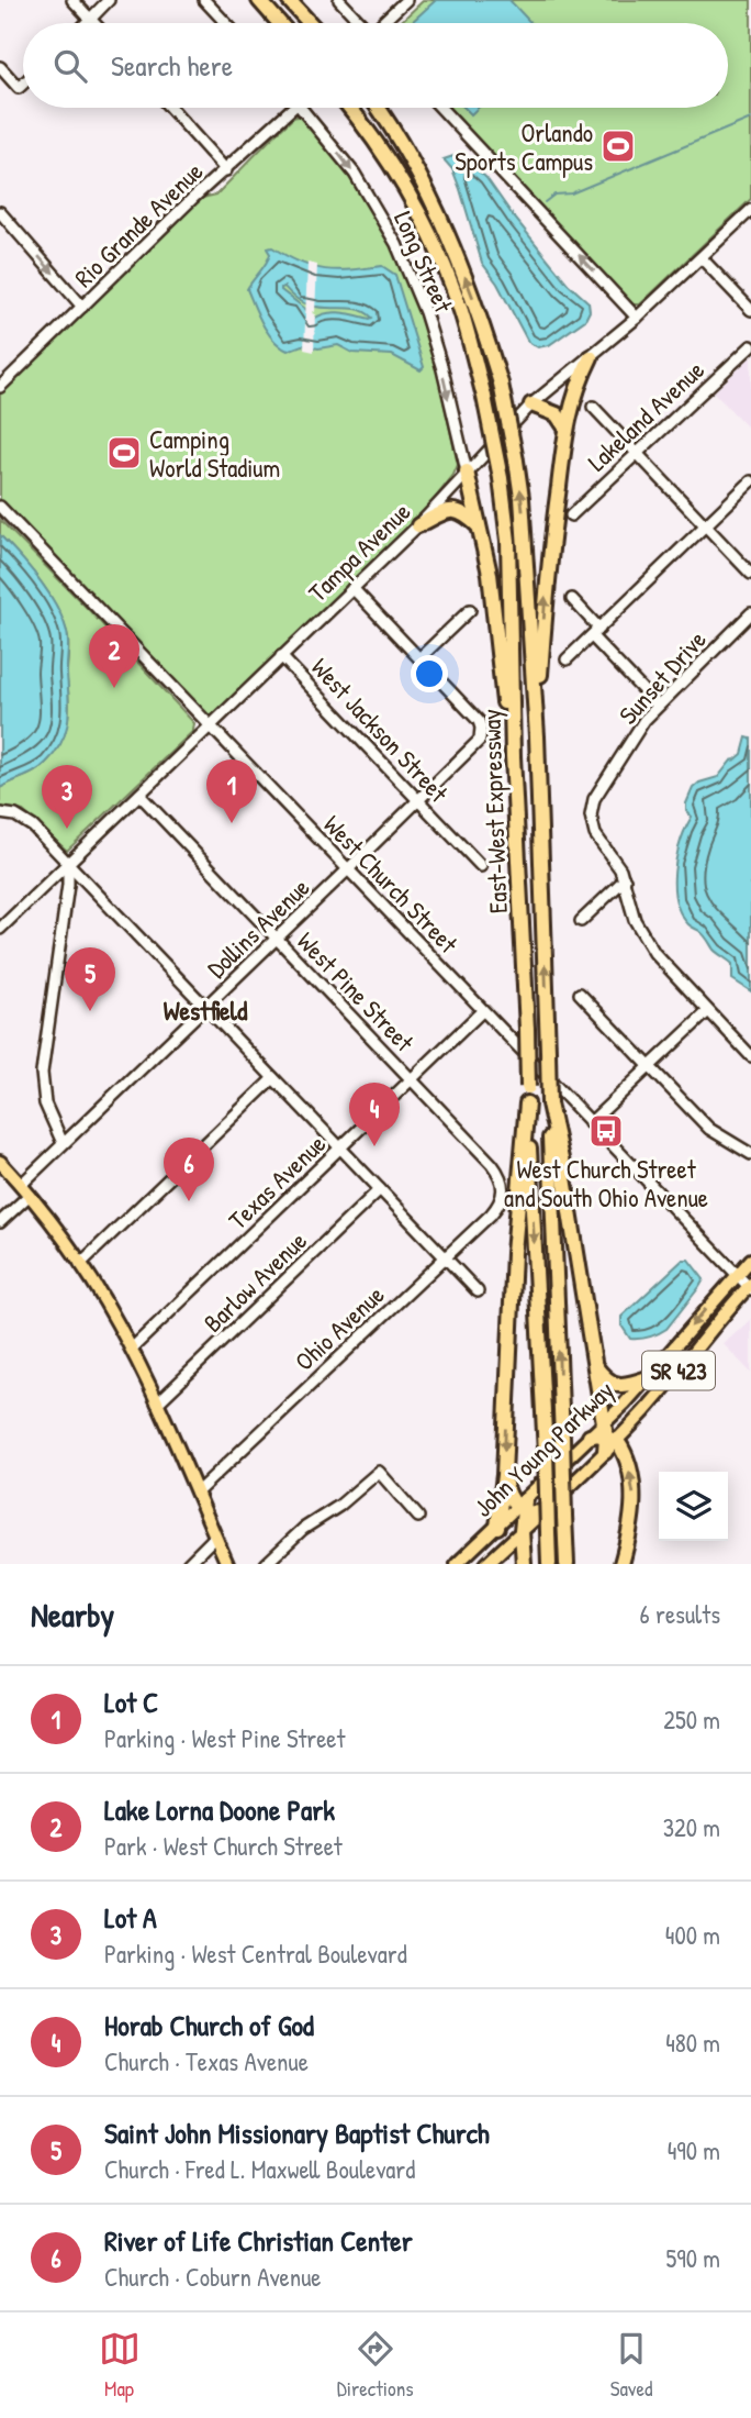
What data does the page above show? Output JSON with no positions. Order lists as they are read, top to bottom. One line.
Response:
{"streets":{"highway":["East-West Expressway"],"main road":["SR 423","John Young Parkway"],"street":["Rio Grande Avenue","Long Street","Lakeland Avenue","Tampa Avenue","Sunset Drive","West Jackson Street","West Church Street","Dollins Avenue","West Pine Street","Texas Avenue","Barlow Avenue","Ohio Avenue"]},"crossings":[["Long Street","Tampa Avenue"],["Tampa Avenue","West Jackson Street"],["Tampa Avenue","West Church Street"],["Tampa Avenue","West Pine Street"],["West Jackson Street","Dollins Avenue"],["East-West Expressway","John Young Parkway"],["West Church Street","Dollins Avenue"],["West Church Street","Texas Avenue"],["West Church Street","John Young Parkway"],["Dollins Avenue","West Pine Street"],["West Pine Street","Texas Avenue"],["West Pine Street","Ohio Avenue"]],"one_way":["Long Street"],"districts":["Westfield"],"places":{"sports":["Orlando Sports Campus","Camping World Stadium"],"bus stop":["West Church Street and South Ohio Avenue"]},"page":{"search":"Search here","pins":["2","1","3","5","4","6"],"heading":["Nearby","6 results"],"list":[{"mark":"1","name":"Lot C","note":"Parking · West Pine Street","value":"250 m"},{"mark":"2","name":"Lake Lorna Doone Park","note":"Park · West Church Street","value":"320 m"},{"mark":"3","name":"Lot A","note":"Parking · West Central Boulevard","value":"400 m"},{"mark":"4","name":"Horab Church of God","note":"Church · Texas Avenue","value":"480 m"},{"mark":"5","name":"Saint John Missionary Baptist Church","note":"Church · Fred L. Maxwell Boulevard","value":"490 m"},{"mark":"6","name":"River of Life Christian Center","note":"Church · Coburn Avenue","value":"590 m"}],"nav":["Map","Directions","Saved"]}}
